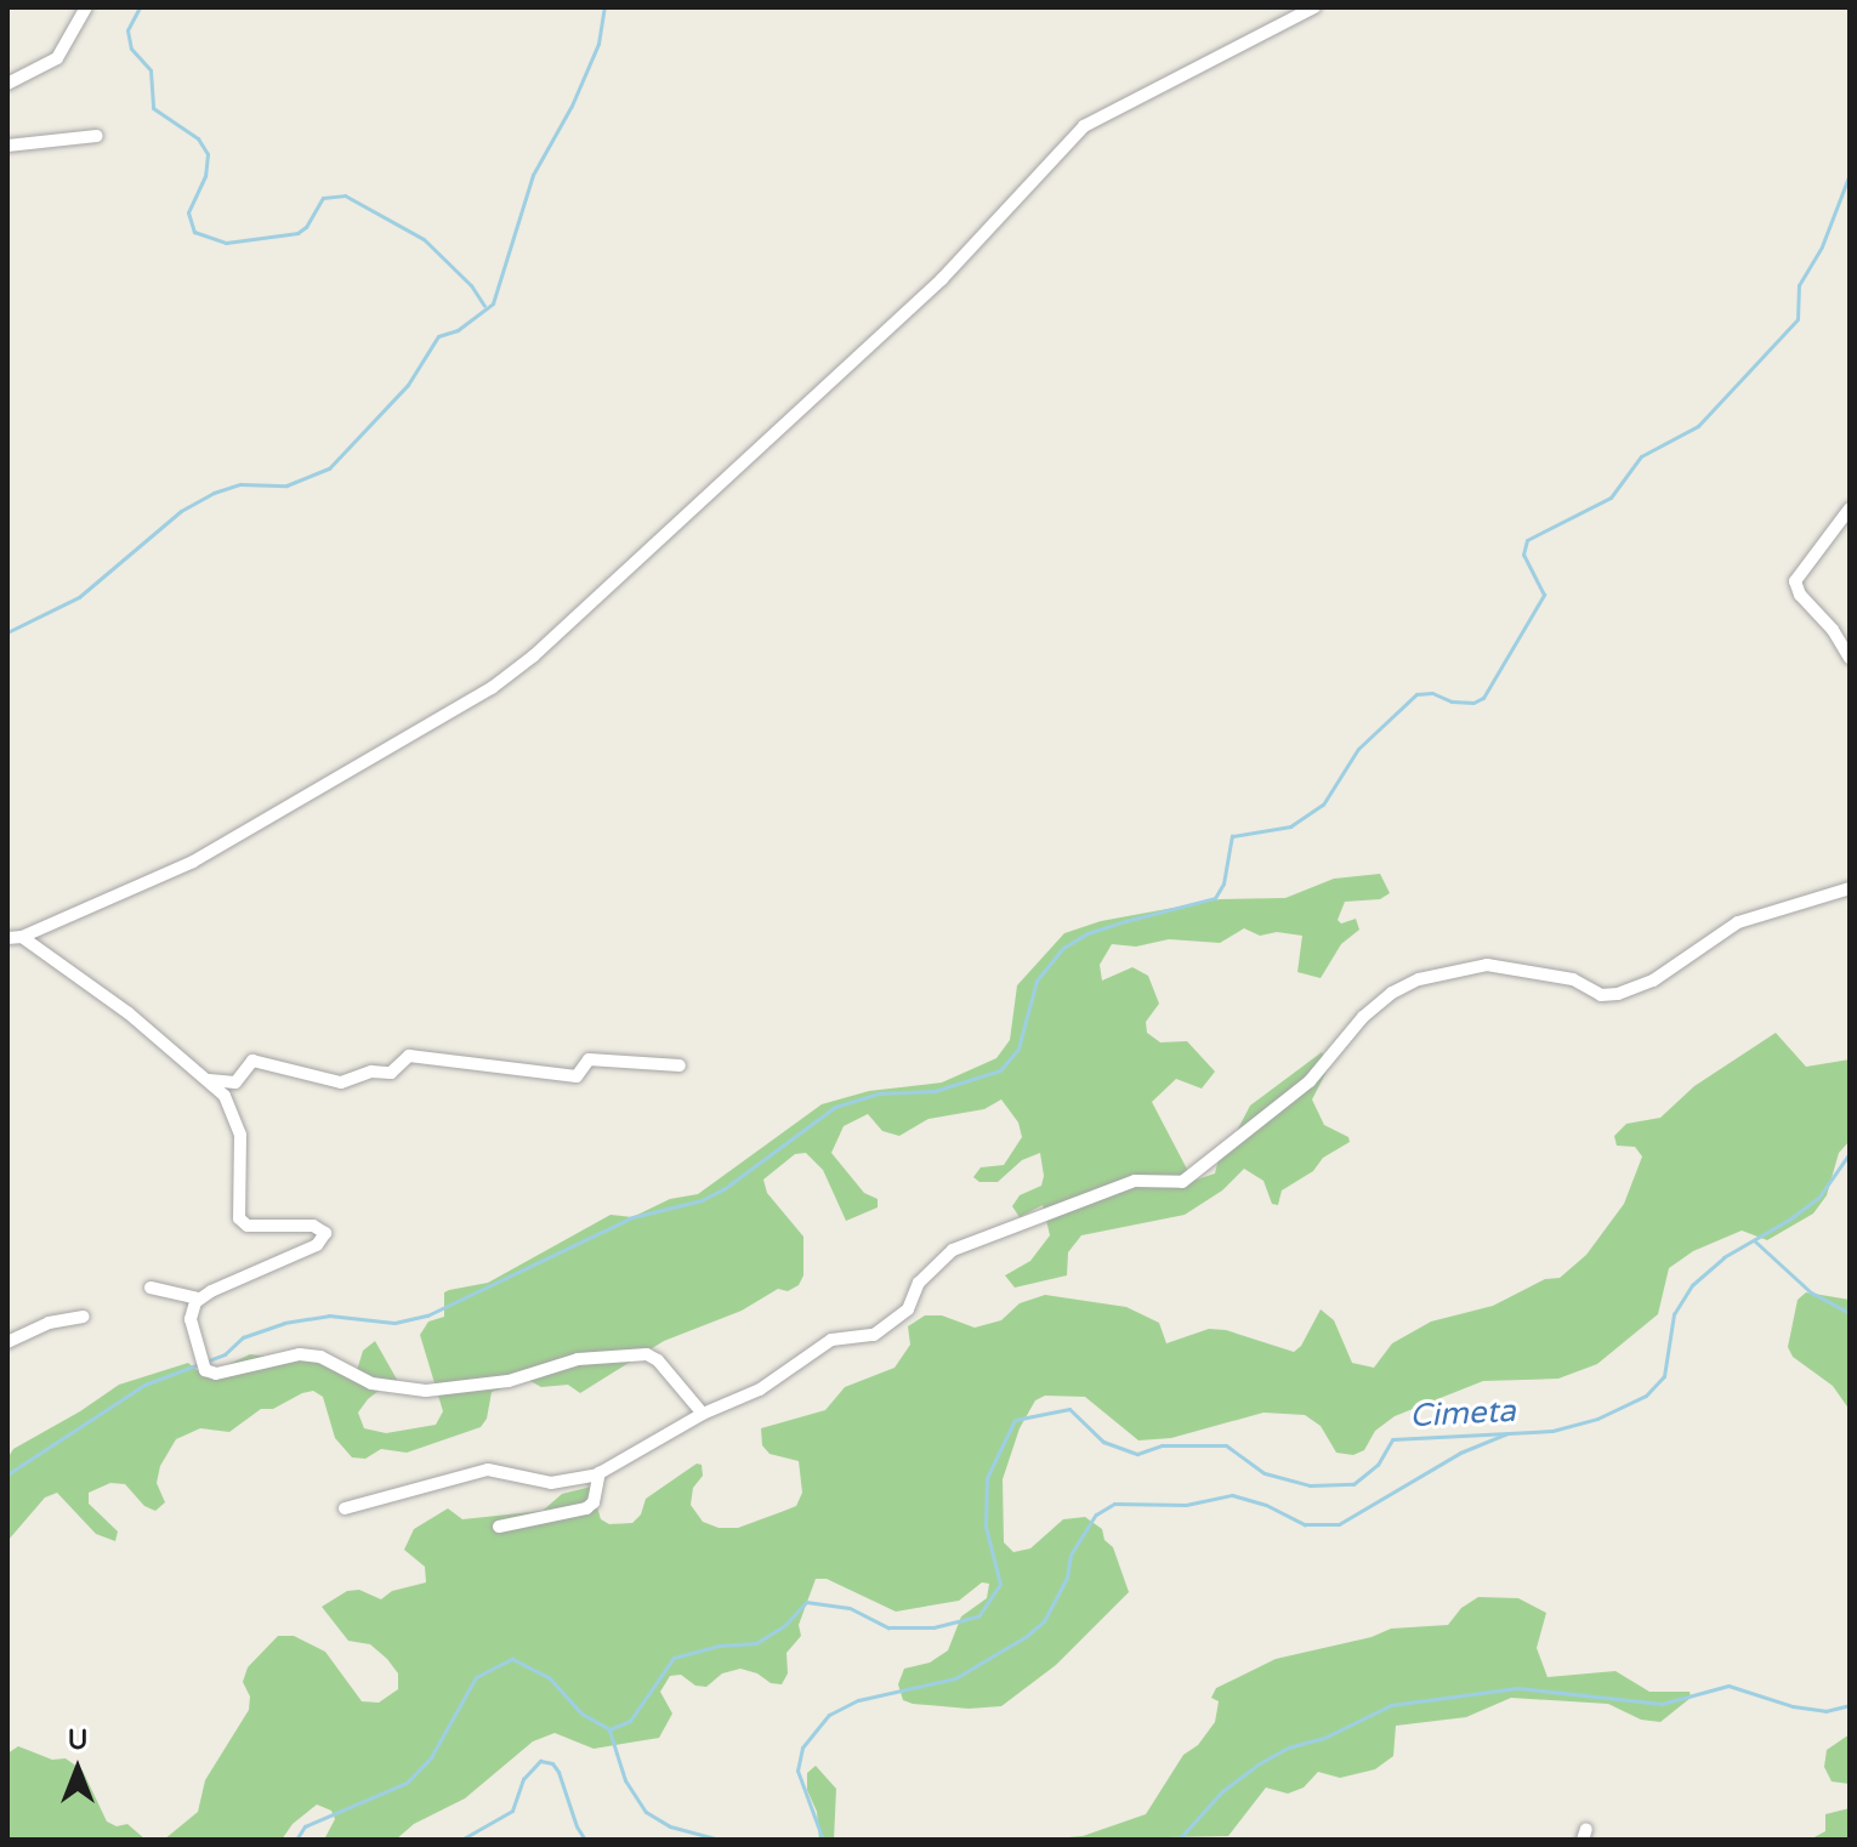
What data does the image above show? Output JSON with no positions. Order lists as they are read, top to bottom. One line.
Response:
{"water":["Cimeta"],"north":"top"}
